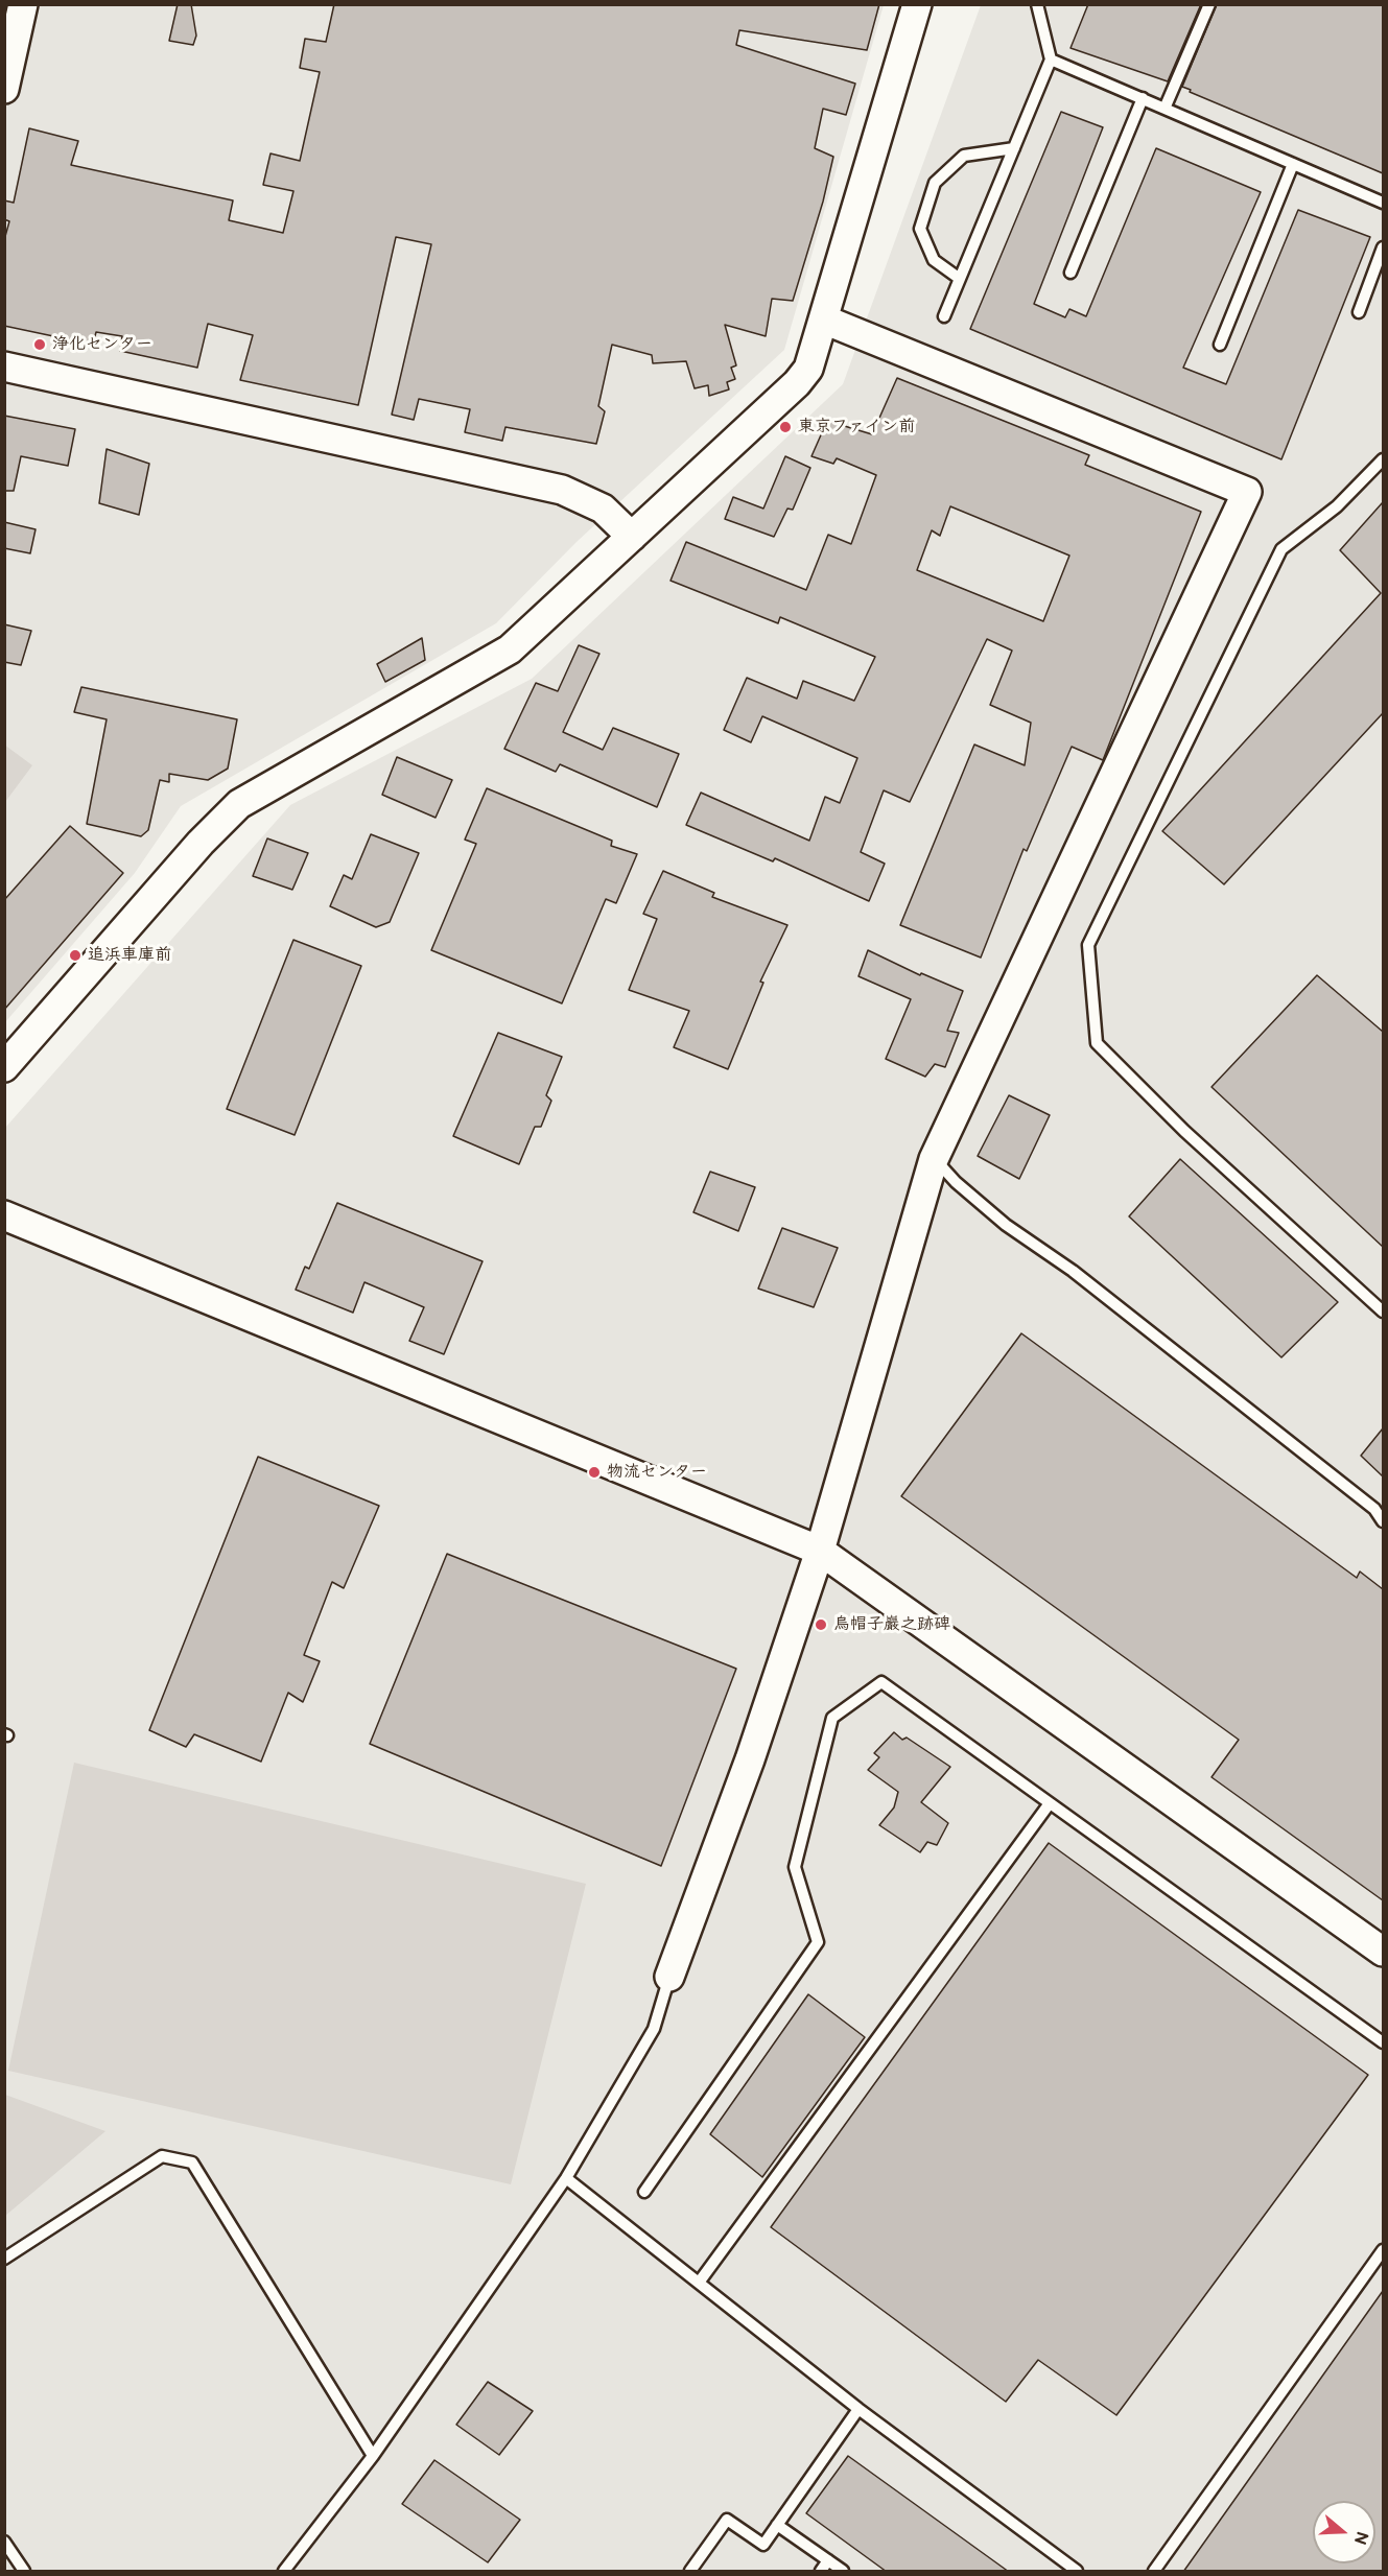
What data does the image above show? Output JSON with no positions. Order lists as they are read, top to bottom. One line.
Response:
{"places":["浄化センター","東京ファイン前","追浜車庫前","物流センター","烏帽子巖之跡碑"],"north":"right"}
